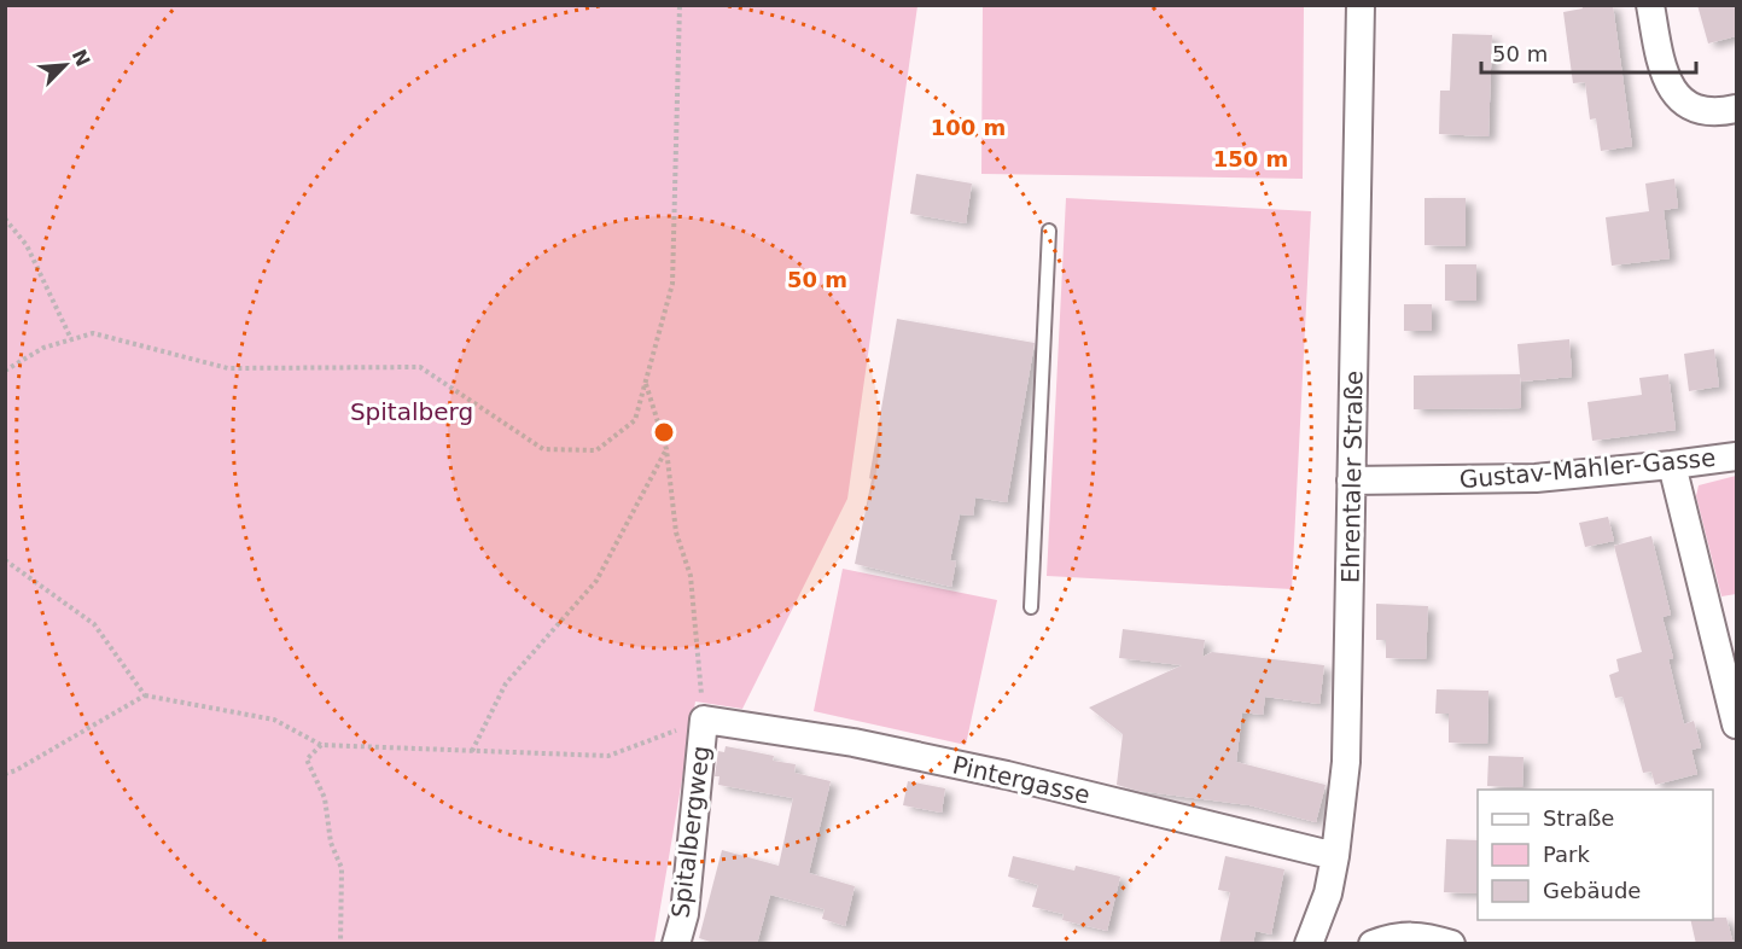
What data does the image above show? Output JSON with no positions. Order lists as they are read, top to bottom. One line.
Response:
{"streets":{"street":["Gustav-Mahler-Gasse","Ehrentaler Straße","Pintergasse","Spitalbergweg"]},"crossings":[["Gustav-Mahler-Gasse","Ehrentaler Straße"],["Ehrentaler Straße","Pintergasse"],["Pintergasse","Spitalbergweg"]],"parks":["Spitalberg"],"legend":["Straße","Park","Gebäude"],"scale_bar":"50 m","north":"top right","rings":["100 m","150 m","50 m"]}
